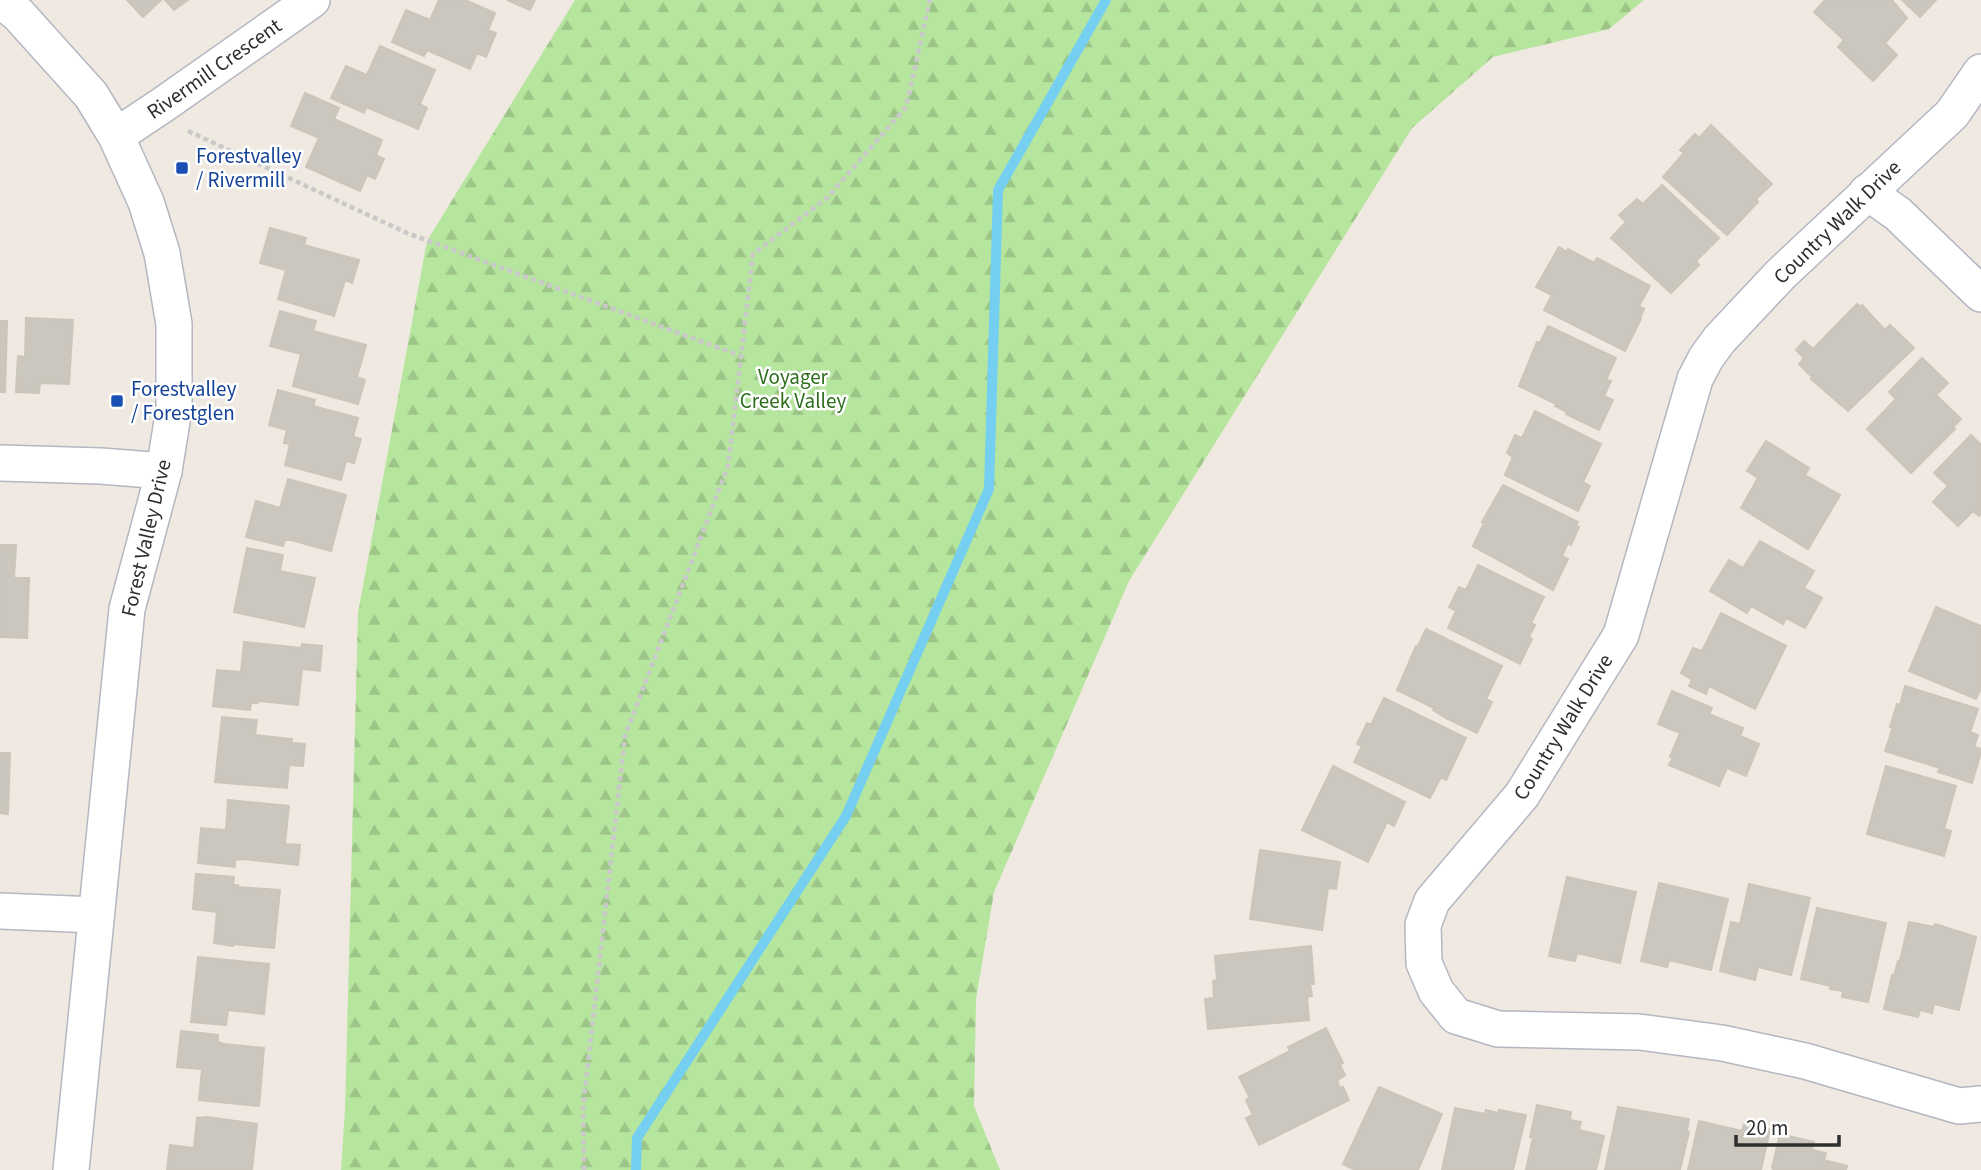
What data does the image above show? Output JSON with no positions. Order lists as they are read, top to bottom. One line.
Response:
{"streets":{"street":["Rivermill Crescent","Country Walk Drive","Forest Valley Drive"]},"crossings":[["Rivermill Crescent","Forest Valley Drive"]],"parks":["Voyager Creek Valley"],"places":{"transit":["Forestvalley / Rivermill","Forestvalley / Forestglen"]},"scale_bar":"20 m"}
